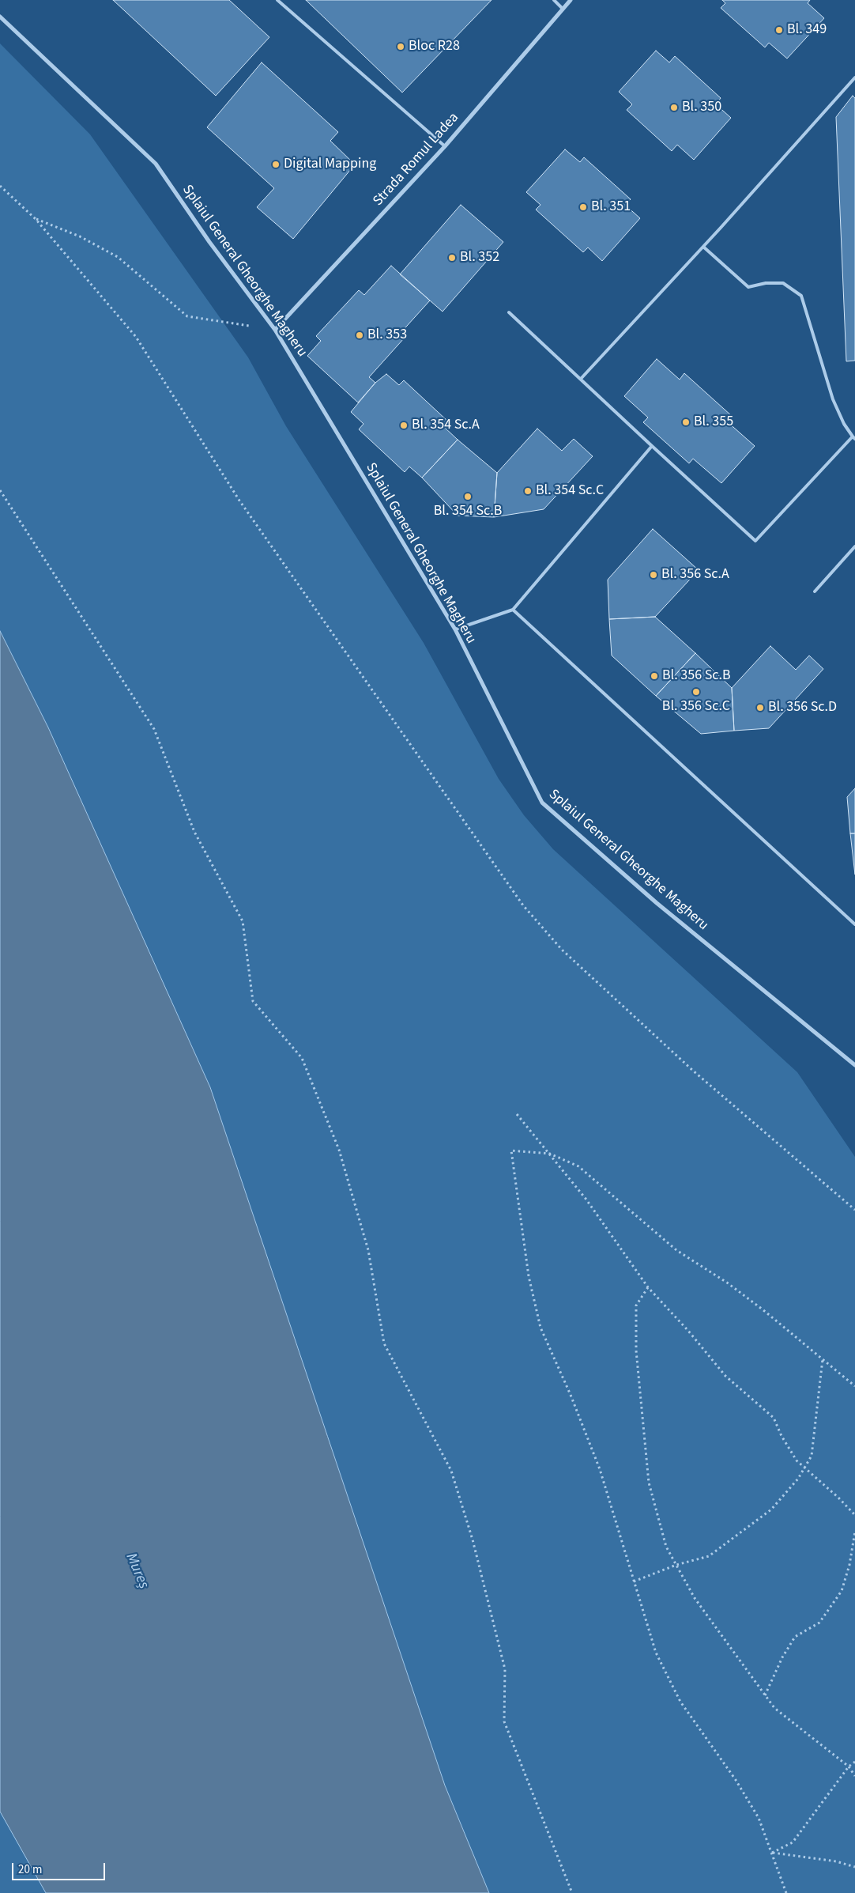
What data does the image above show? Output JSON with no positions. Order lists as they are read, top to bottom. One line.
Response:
{"streets":{"street":["Strada Romul Ladea","Splaiul General Gheorghe Magheru"]},"crossings":[["Strada Romul Ladea","Splaiul General Gheorghe Magheru"]],"water":["Mureș"],"places":["Bl. 349","Bloc R28","Bl. 350","Digital Mapping","Bl. 351","Bl. 352","Bl. 353","Bl. 355","Bl. 354 Sc.A","Bl. 354 Sc.C","Bl. 354 Sc.B","Bl. 356 Sc.A","Bl. 356 Sc.B","Bl. 356 Sc.C","Bl. 356 Sc.D"],"scale_bar":"20 m"}
